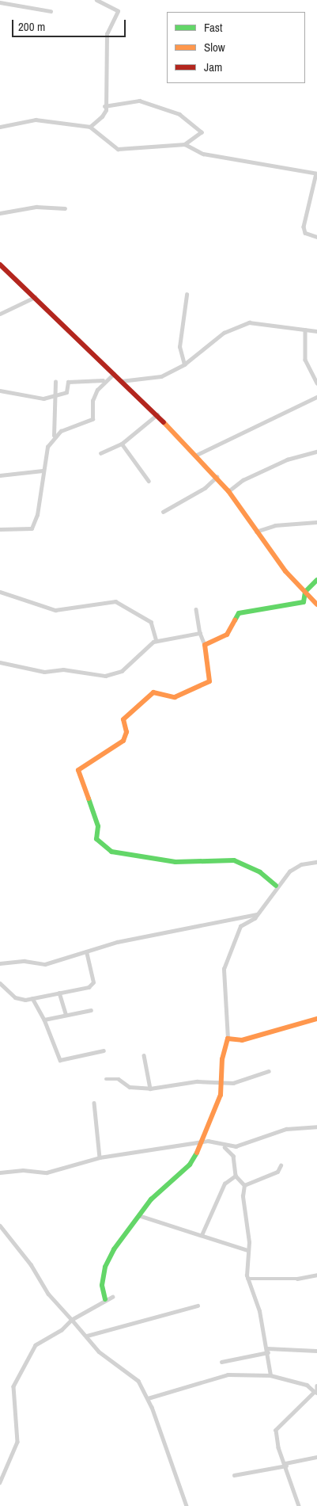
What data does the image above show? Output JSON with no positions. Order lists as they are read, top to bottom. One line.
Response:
{"legend":["Fast","Slow","Jam"],"scale_bar":"200 m"}
